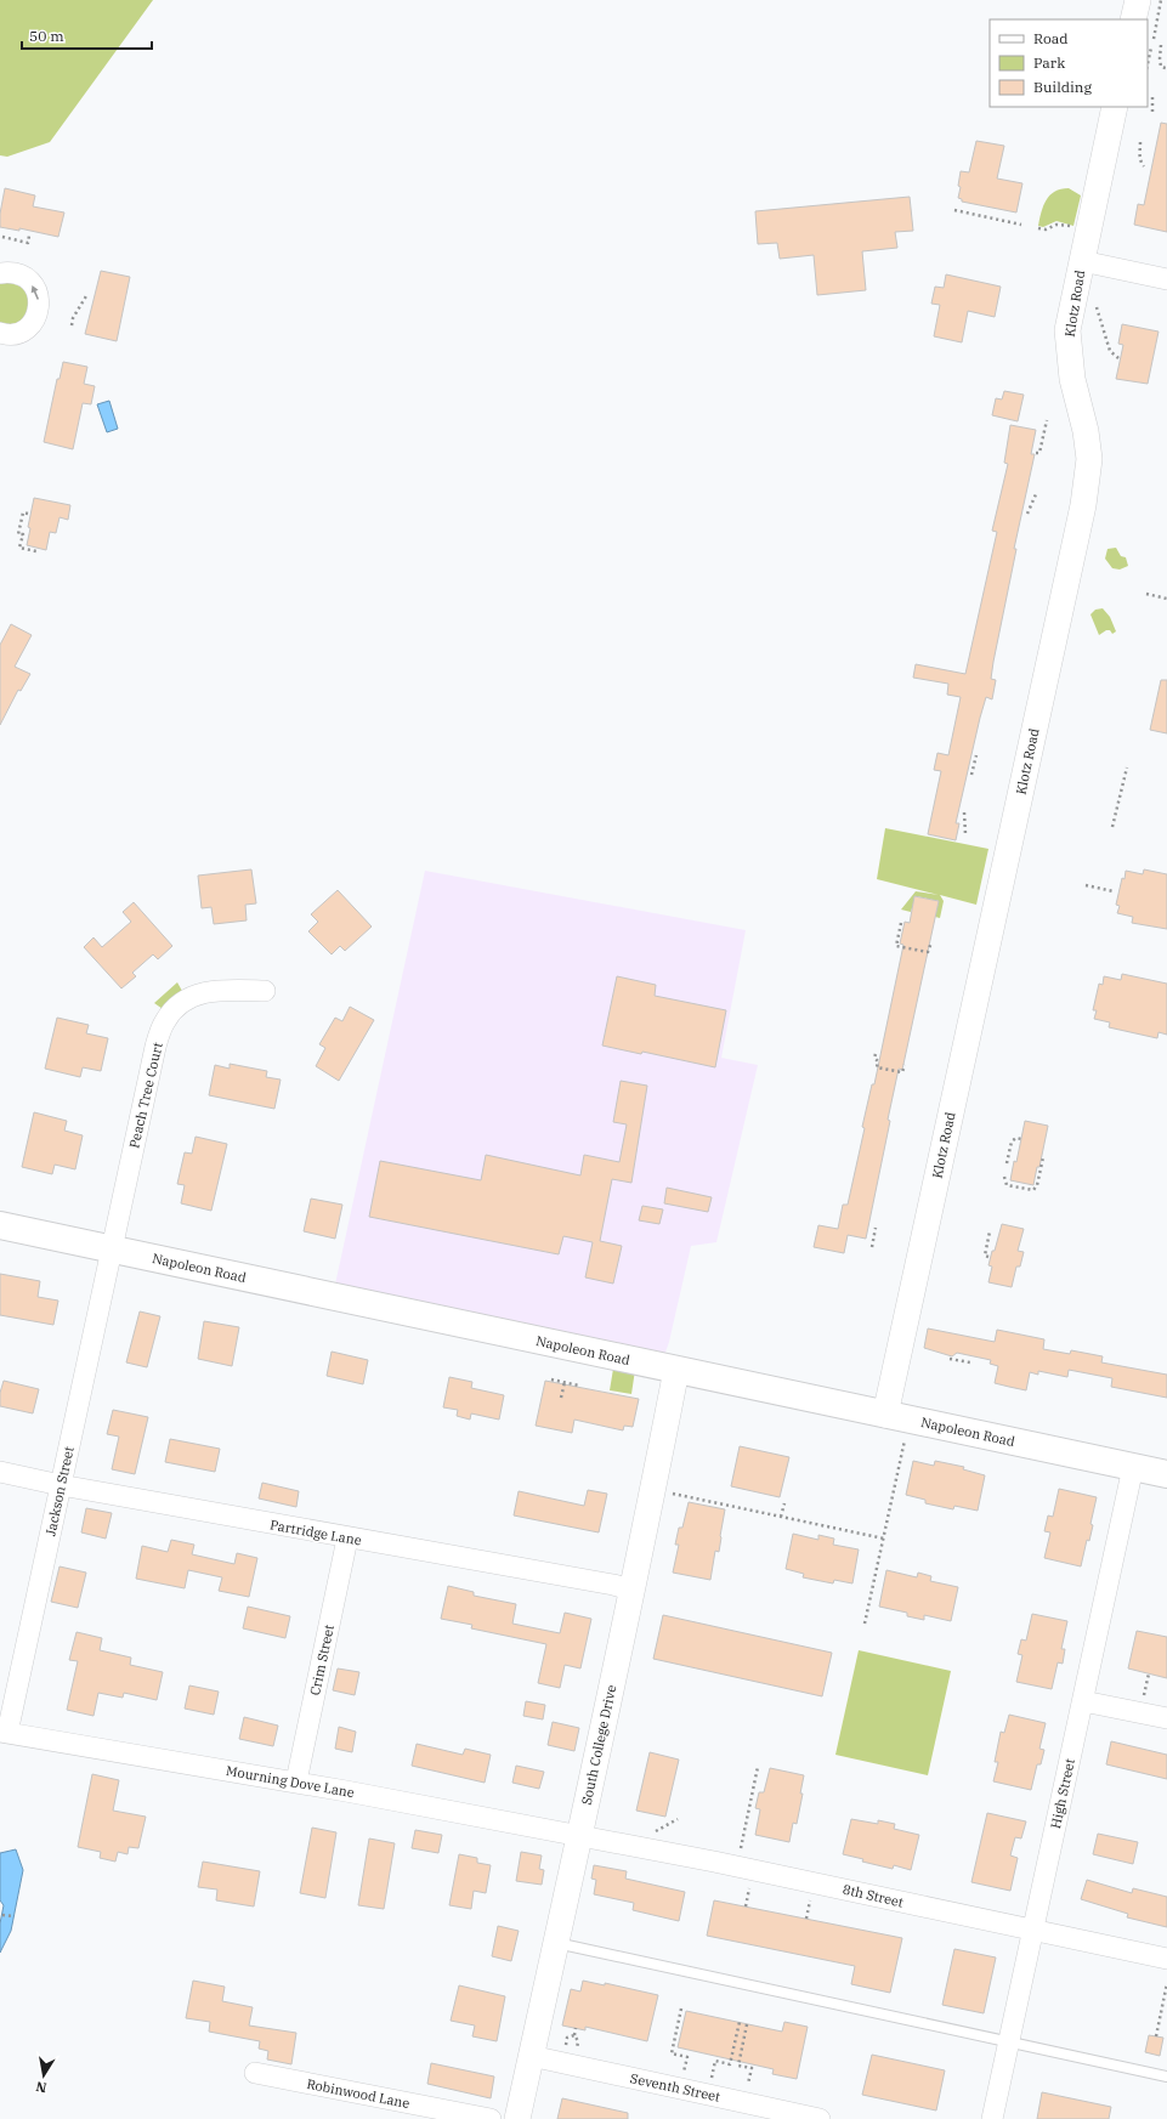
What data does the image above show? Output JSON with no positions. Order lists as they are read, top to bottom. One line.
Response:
{"streets":{"main road":["Napoleon Road"],"street":["Klotz Road","Peach Tree Court","Jackson Street","Partridge Lane","Crim Street","South College Drive","Mourning Dove Lane","High Street","8th Street","Seventh Street","Robinwood Lane"]},"crossings":[["Klotz Road","Napoleon Road"],["Peach Tree Court","Napoleon Road"],["Peach Tree Court","Jackson Street"],["Napoleon Road","Jackson Street"],["Napoleon Road","South College Drive"],["Napoleon Road","High Street"],["Jackson Street","Partridge Lane"],["Jackson Street","Mourning Dove Lane"],["Partridge Lane","Crim Street"],["Partridge Lane","South College Drive"],["Crim Street","Mourning Dove Lane"],["South College Drive","Mourning Dove Lane"],["South College Drive","8th Street"],["South College Drive","Seventh Street"],["Mourning Dove Lane","8th Street"],["High Street","8th Street"]],"legend":["Road","Park","Building"],"scale_bar":"50 m","north":"bottom"}
